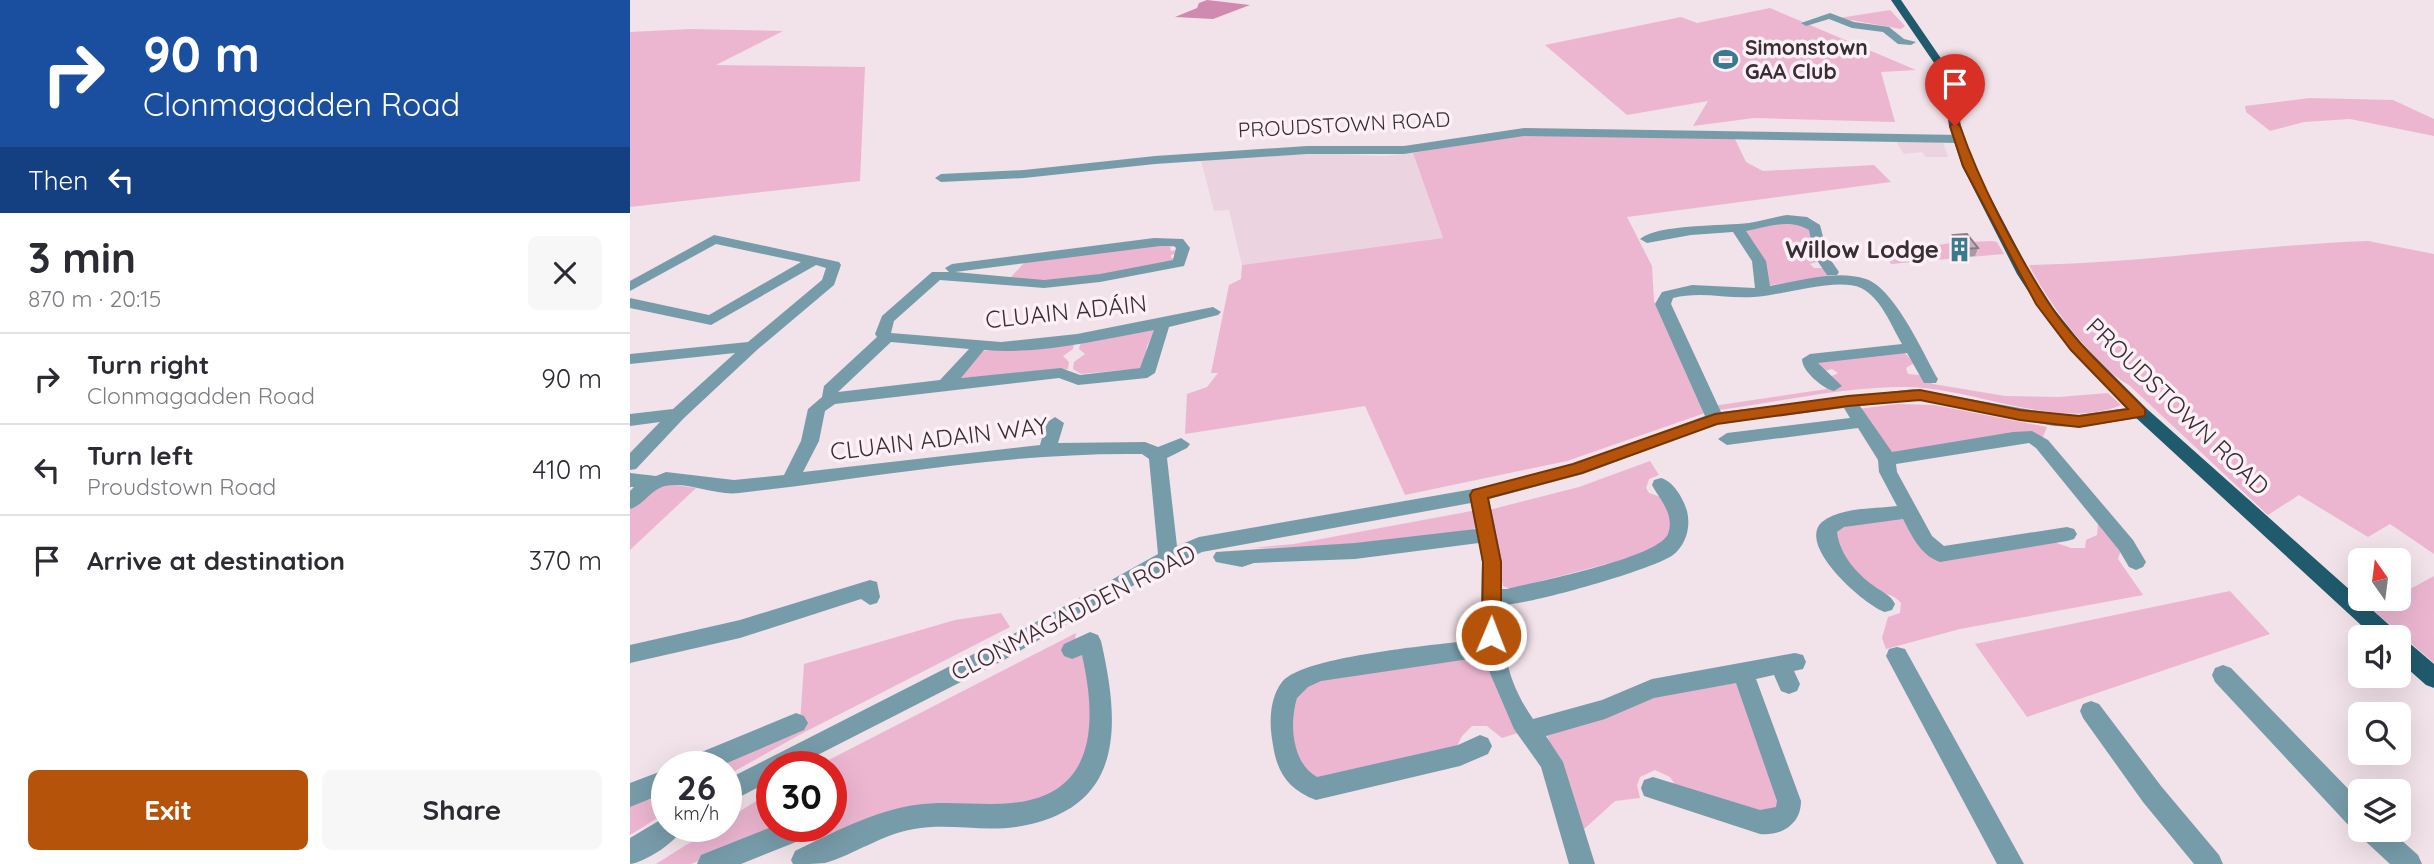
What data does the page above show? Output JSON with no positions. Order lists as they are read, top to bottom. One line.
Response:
{"streets":{"main road":["PROUDSTOWN ROAD"],"street":["CLUAIN ADÁIN","CLUAIN ADAIN WAY","CLONMAGADDEN ROAD"]},"crossings":[["PROUDSTOWN ROAD","CLONMAGADDEN ROAD"]],"places":{"sports":["Simonstown GAA Club"],"building":["Willow Lodge"]},"north":"top","page":{"turn":["90 m","Clonmagadden Road"],"then":"Then","heading":["3 min","870 m · 20:15"],"list":[{"name":"Turn right","note":"Clonmagadden Road","value":"90 m"},{"name":"Turn left","note":"Proudstown Road","value":"410 m"},{"name":"Arrive at destination","value":"370 m"}],"speed":"26 km/h","limit":"30","buttons":["Exit","Share"]}}
